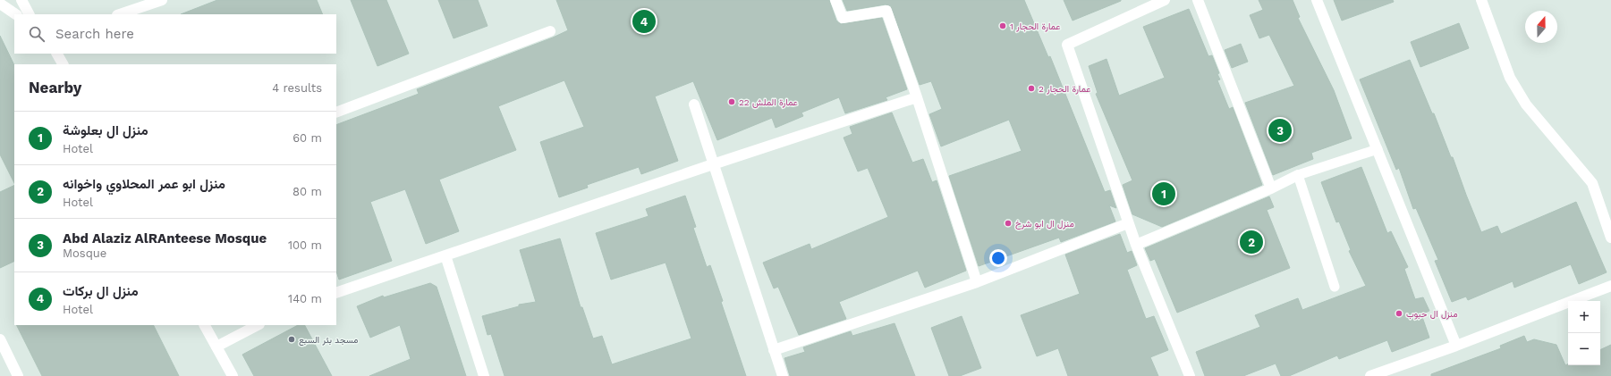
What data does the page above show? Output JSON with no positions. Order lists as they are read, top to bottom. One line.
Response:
{"places":["عمارة الحجار 1","عمارة الحجار 2","عمارة الملش 22","منزل ال ابو شرخ","منزل ال حبوب","مسجد بئر السبع"],"north":"top","page":{"pins":["4","3","1","2"],"search":"Search here","heading":["Nearby","4 results"],"list":[{"mark":"1","name":"منزل ال بعلوشة","note":"Hotel","value":"60 m"},{"mark":"2","name":"منزل ابو عمر المحلاوي واخوانه","note":"Hotel","value":"80 m"},{"mark":"3","name":"Abd Alaziz AlRAnteese Mosque","note":"Mosque","value":"100 m"},{"mark":"4","name":"منزل ال بركات","note":"Hotel","value":"140 m"}],"map_buttons":["+","−"]}}
